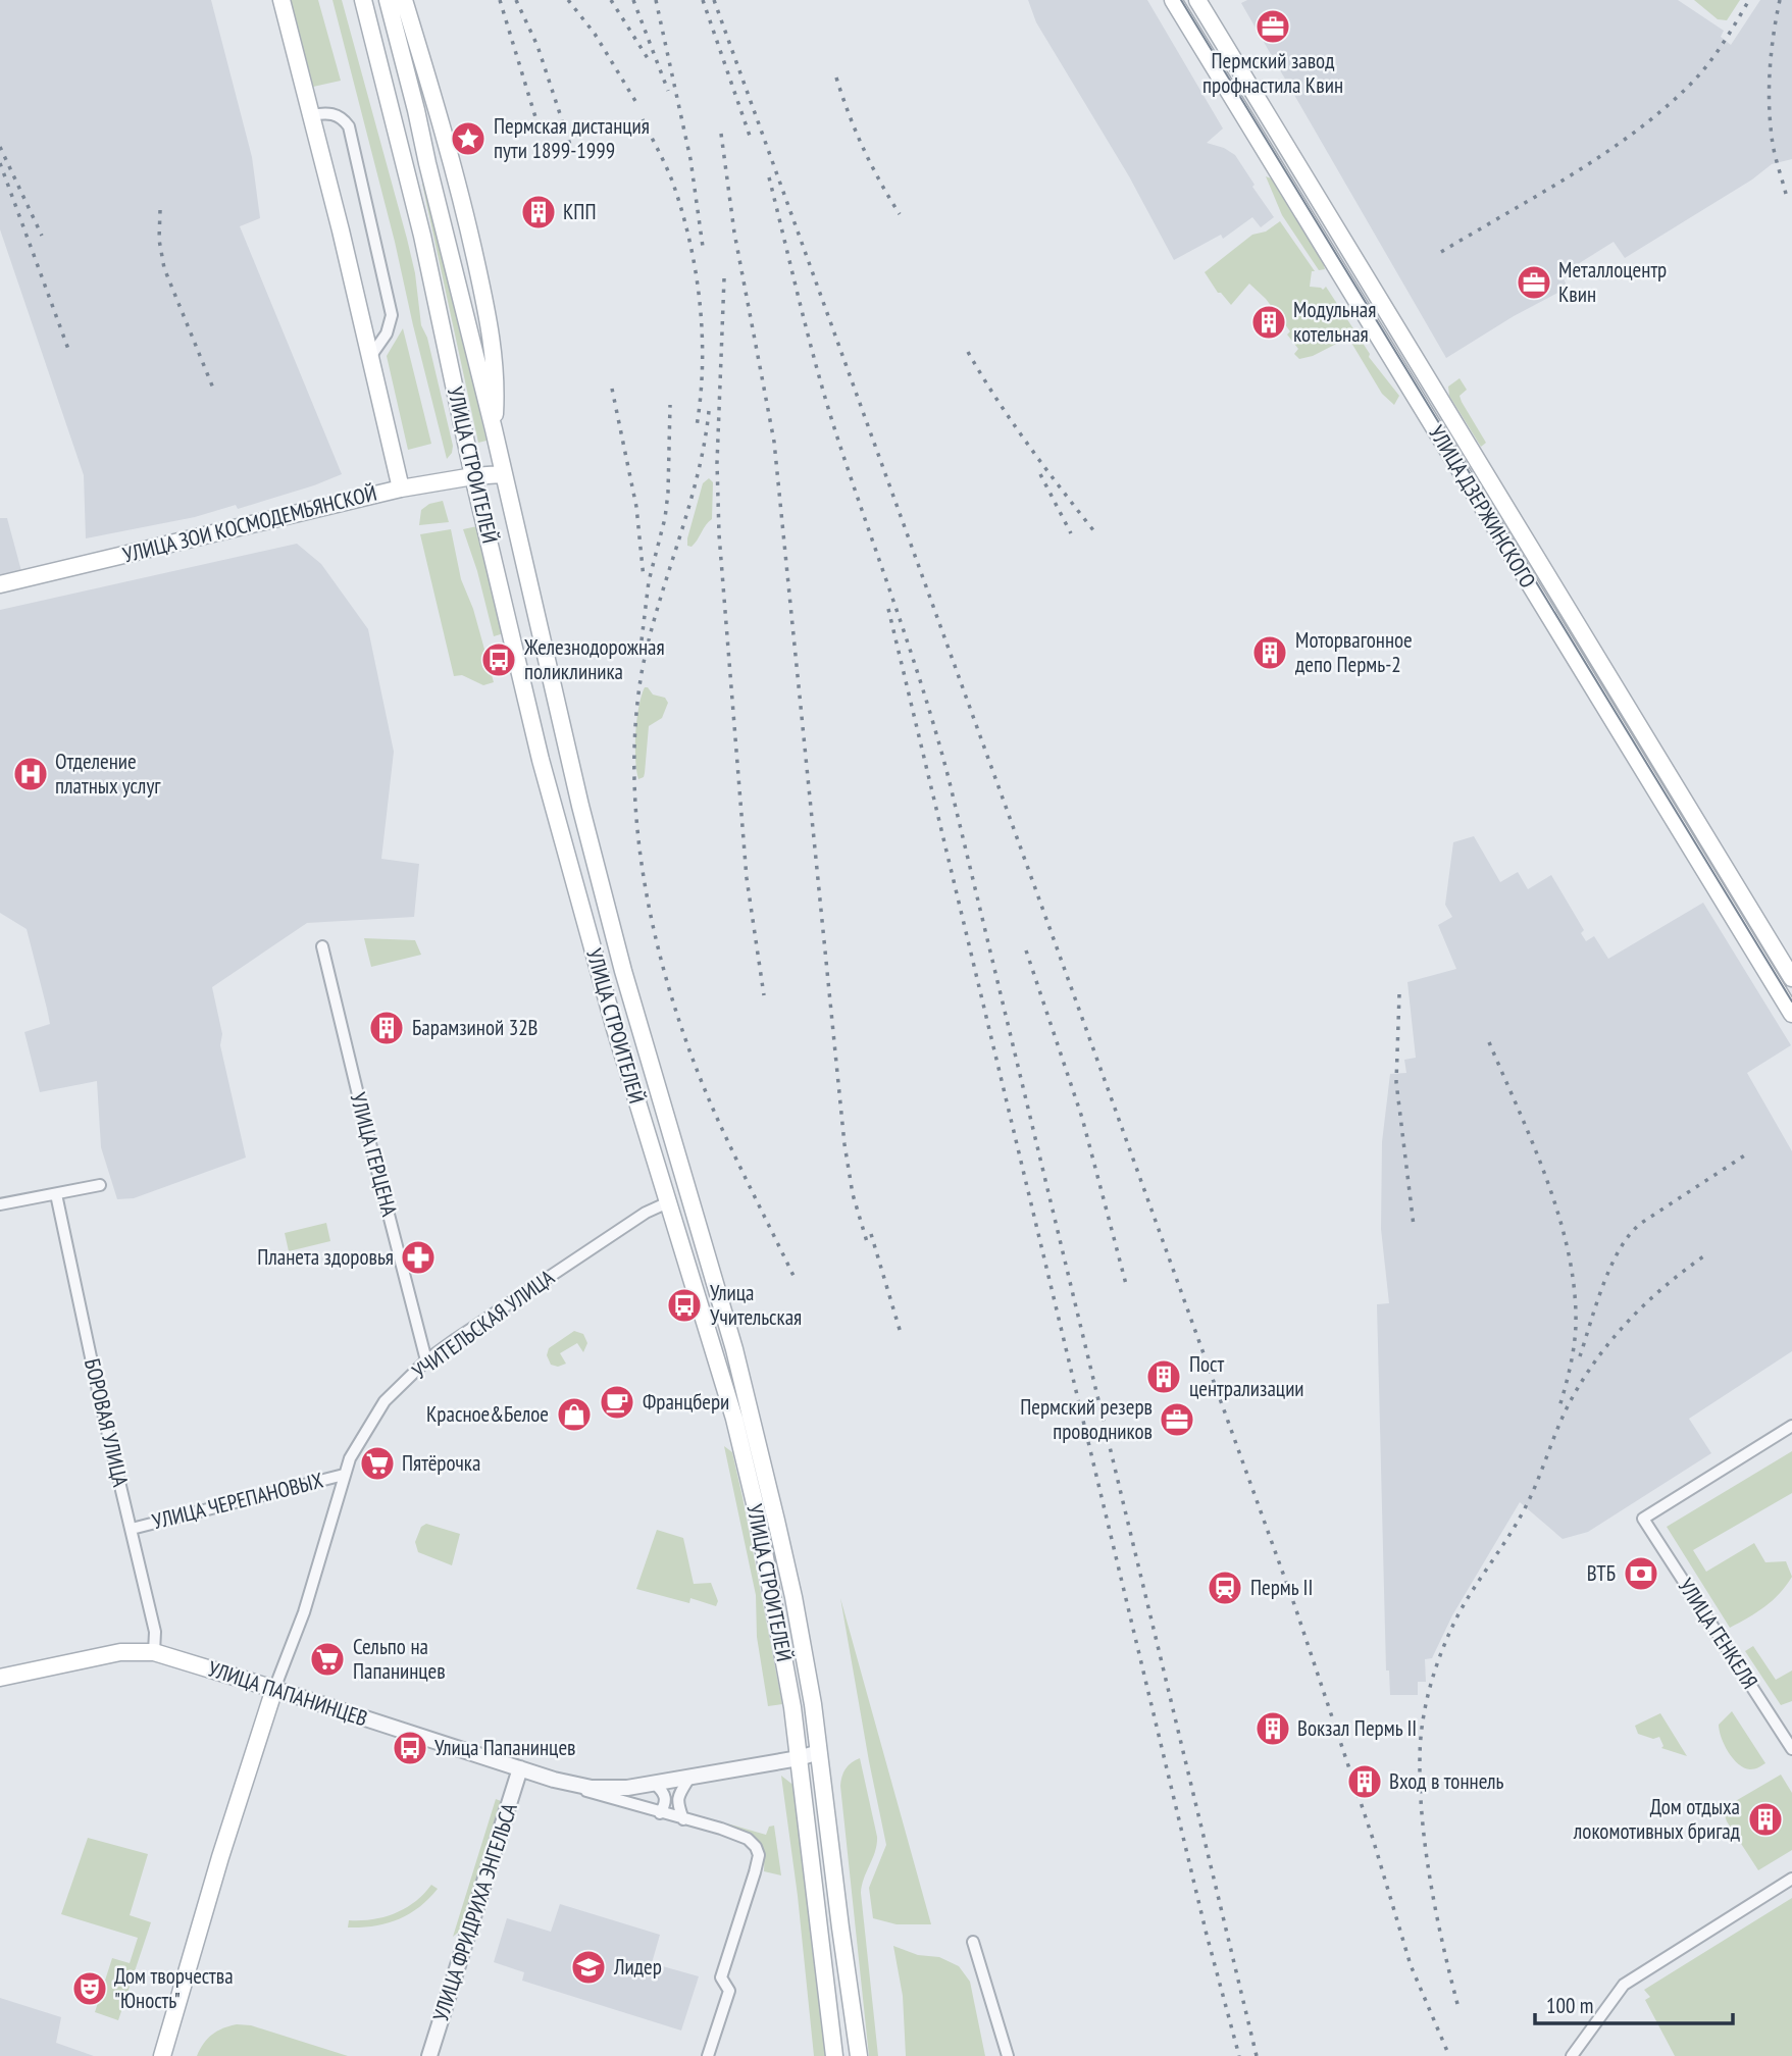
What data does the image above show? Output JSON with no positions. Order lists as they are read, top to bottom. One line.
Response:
{"streets":{"main road":["УЛИЦА СТРОИТЕЛЕЙ","УЛИЦА ДЗЕРЖИНСКОГО","УЛИЦА ЗОИ КОСМОДЕМЬЯНСКОЙ","УЛИЦА ПАПАНИНЦЕВ"],"street":["УЛИЦА ГЕРЦЕНА","УЧИТЕЛЬСКАЯ УЛИЦА","БОРОВАЯ УЛИЦА","УЛИЦА ЧЕРЕПАНОВЫХ","УЛИЦА ГЕНКЕЛЯ","УЛИЦА ФРИДРИХА ЭНГЕЛЬСА"]},"crossings":[["УЛИЦА СТРОИТЕЛЕЙ","УЛИЦА ЗОИ КОСМОДЕМЬЯНСКОЙ"],["УЛИЦА СТРОИТЕЛЕЙ","УЧИТЕЛЬСКАЯ УЛИЦА"],["УЛИЦА СТРОИТЕЛЕЙ","УЛИЦА ПАПАНИНЦЕВ"],["УЛИЦА ГЕРЦЕНА","УЧИТЕЛЬСКАЯ УЛИЦА"],["УЧИТЕЛЬСКАЯ УЛИЦА","УЛИЦА ЧЕРЕПАНОВЫХ"],["УЧИТЕЛЬСКАЯ УЛИЦА","УЛИЦА ПАПАНИНЦЕВ"],["БОРОВАЯ УЛИЦА","УЛИЦА ЧЕРЕПАНОВЫХ"],["БОРОВАЯ УЛИЦА","УЛИЦА ПАПАНИНЦЕВ"],["УЛИЦА ПАПАНИНЦЕВ","УЛИЦА ФРИДРИХА ЭНГЕЛЬСА"]],"places":{"office":["Пермский завод профнастила Квин","Металлоцентр Квин","Пермский резерв проводников"],"place":["Пермская дистанция пути 1899-1999"],"building":["КПП","Модульная котельная","Моторвагонное депо Пермь-2","Барамзиной 32В","Пост централизации","Вокзал Пермь II","Вход в тоннель","Дом отдыха локомотивных бригад"],"bus stop":["Железнодорожная поликлиника","Улица Учительская","Улица Папанинцев"],"hospital":["Отделение платных услуг"],"pharmacy":["Планета здоровья"],"cafe":["Францбери"],"shop":["Красное&Белое"],"supermarket":["Пятёрочка","Сельпо на Папанинцев"],"bank":["ВТБ"],"station":["Пермь II"],"school or university":["Лидер"],"theatre":["Дом творчества \"Юность\""]},"scale_bar":"100 m"}
